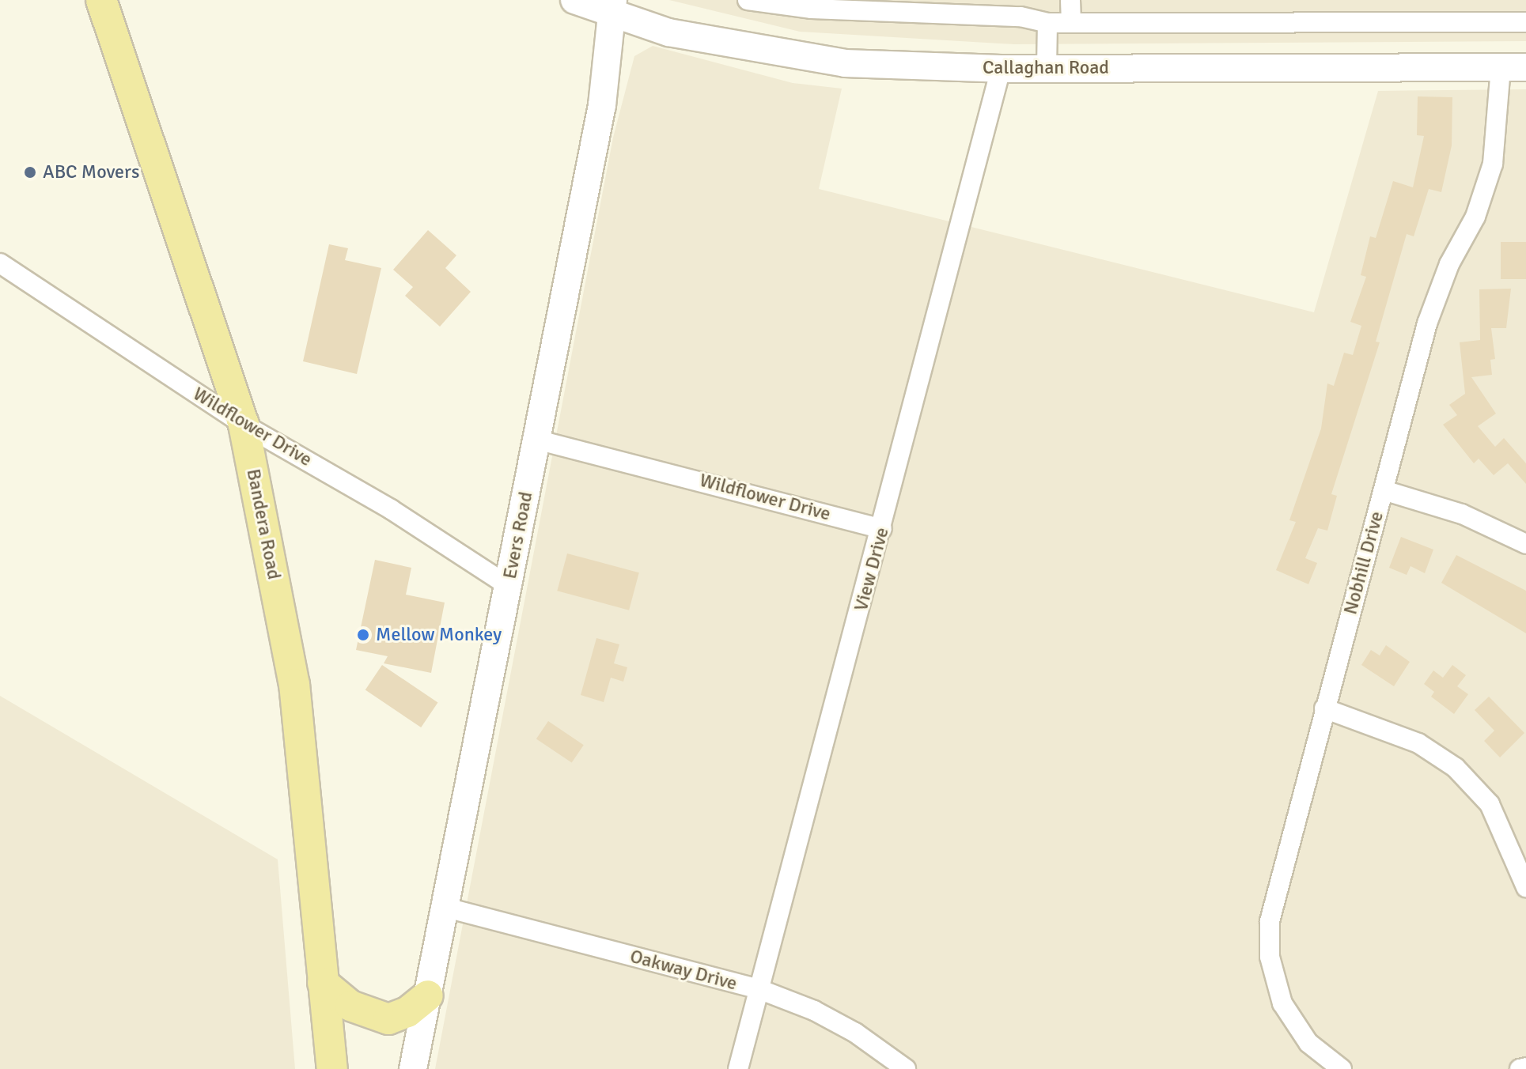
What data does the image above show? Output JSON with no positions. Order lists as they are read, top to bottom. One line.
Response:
{"streets":{"main road":["Callaghan Road","Bandera Road","Evers Road"],"street":["Wildflower Drive","Nobhill Drive","View Drive","Oakway Drive"]},"crossings":[["Callaghan Road","Evers Road"],["Callaghan Road","Nobhill Drive"],["Callaghan Road","View Drive"],["Wildflower Drive","Bandera Road"],["Wildflower Drive","Evers Road"],["Wildflower Drive","View Drive"],["Evers Road","Oakway Drive"],["View Drive","Oakway Drive"]],"places":["ABC Movers","Mellow Monkey"]}
